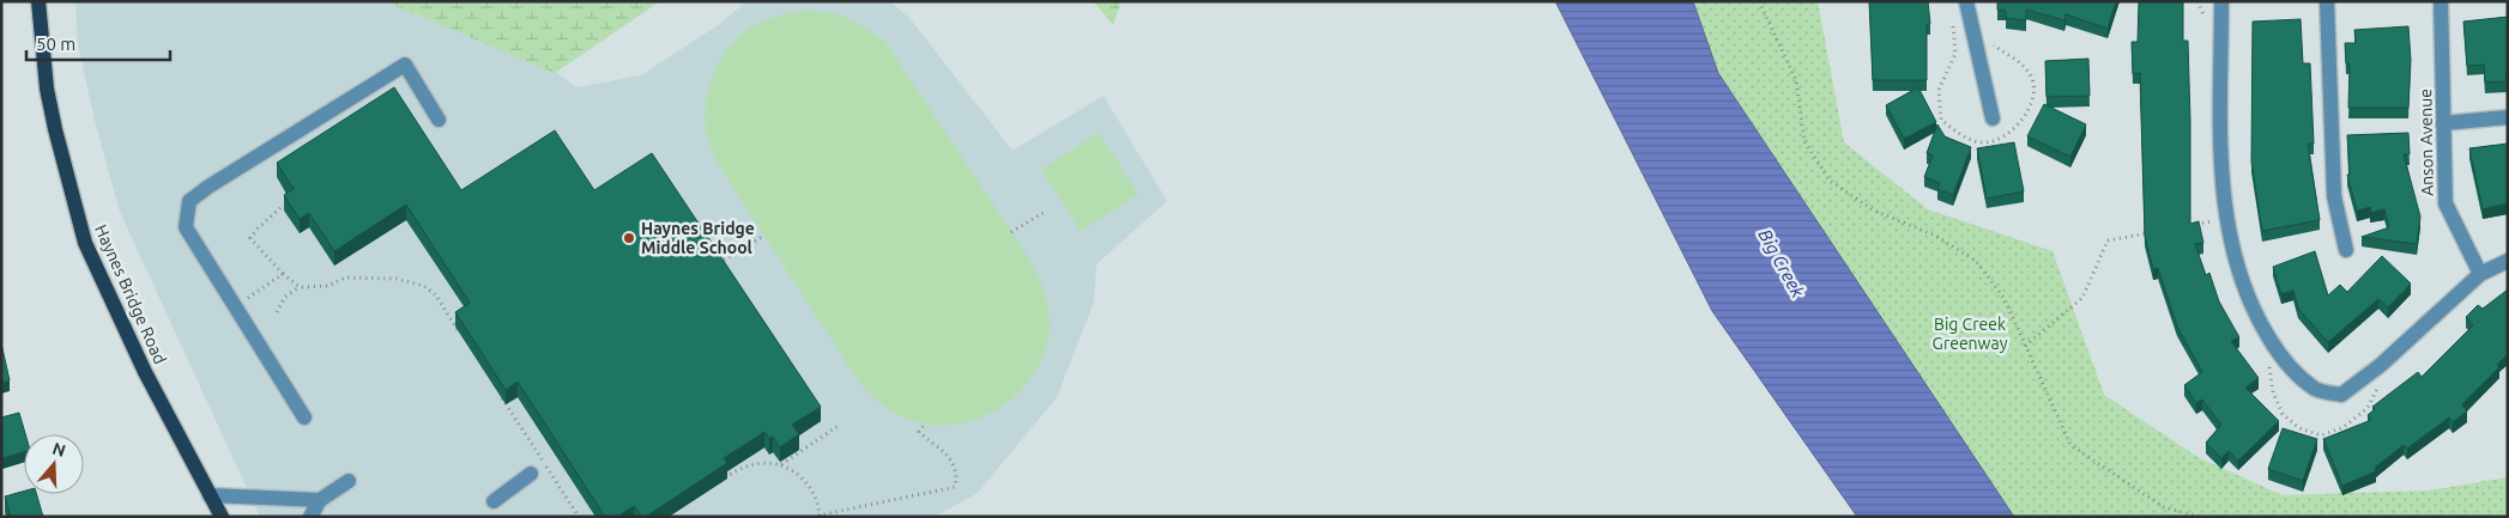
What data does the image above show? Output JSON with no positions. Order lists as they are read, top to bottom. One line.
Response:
{"streets":{"main road":["Haynes Bridge Road"],"street":["Anson Avenue"]},"water":["Big Creek"],"parks":["Big Creek Greenway"],"places":["Haynes Bridge Middle School"],"scale_bar":"50 m","north":"top"}
